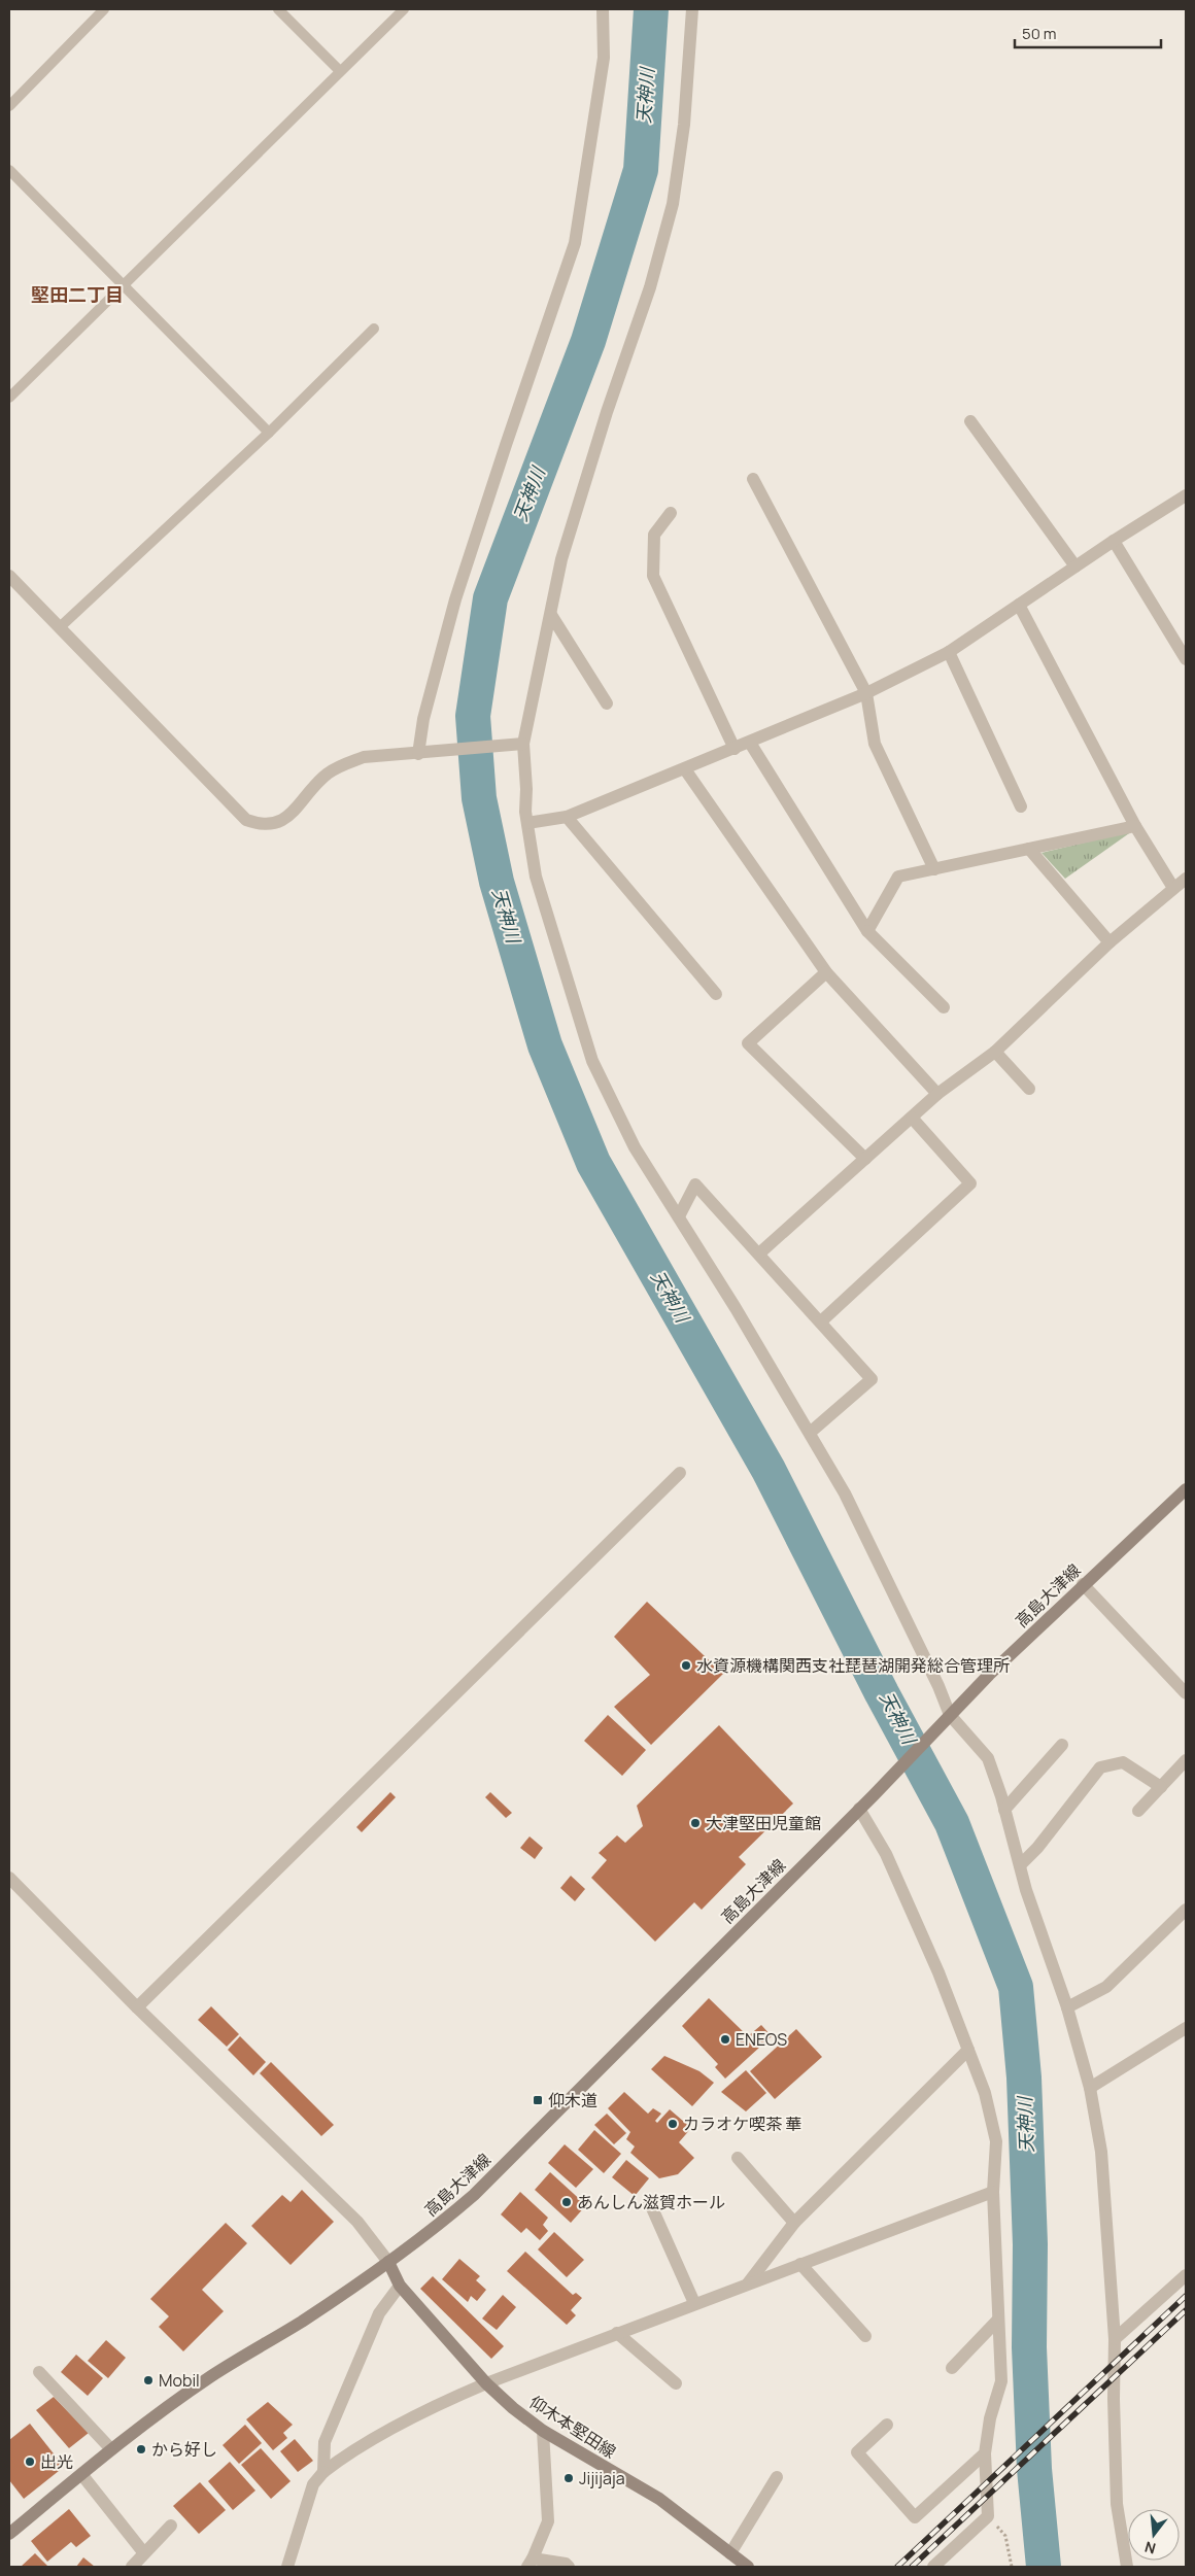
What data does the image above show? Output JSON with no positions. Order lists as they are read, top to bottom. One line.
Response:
{"streets":{"main road":["高島大津線","仰木本堅田線"]},"crossings":[["高島大津線","仰木本堅田線"]],"districts":["堅田二丁目"],"water":["天神川"],"places":{"other":["水資源機構関西支社琵琶湖開発総合管理所","大津堅田児童館","ENEOS","カラオケ喫茶 華","あんしん滋賀ホール","Mobil","から好し","出光","Jijijaja"],"transit":["仰木道"]},"scale_bar":"50 m","north":"bottom"}
